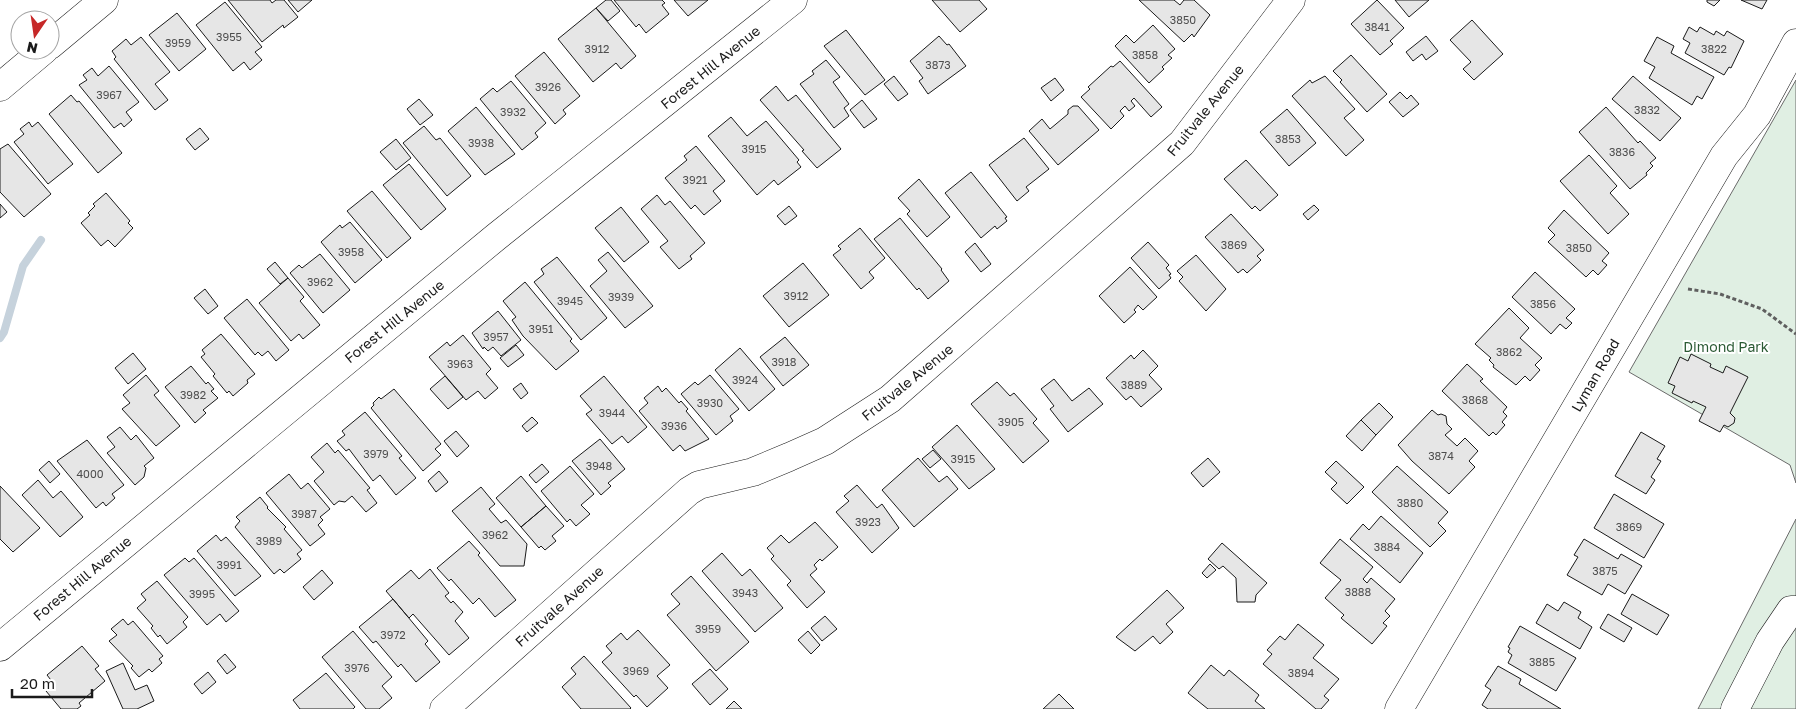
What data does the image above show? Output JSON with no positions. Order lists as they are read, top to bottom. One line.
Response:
{"streets":{"street":["Forest Hill Avenue","Fruitvale Avenue","Lyman Road"]},"parks":["Dimond Park"],"house_numbers":["3850","3841","3955","3959","3912","3822","3858","3873","3926","3967","3832","3932","3853","3938","3915","3836","3921","3869","3850","3958","3962","3912","3939","3945","3856","3951","3957","3862","3918","3963","3924","3889","3982","3868","3930","3944","3905","3936","3979","3874","3915","3948","4000","3880","3987","3923","3869","3962","3989","3884","3991","3875","3888","3943","3995","3959","3972","3885","3976","3969","3894"],"scale_bar":"20 m","north":"bottom"}
